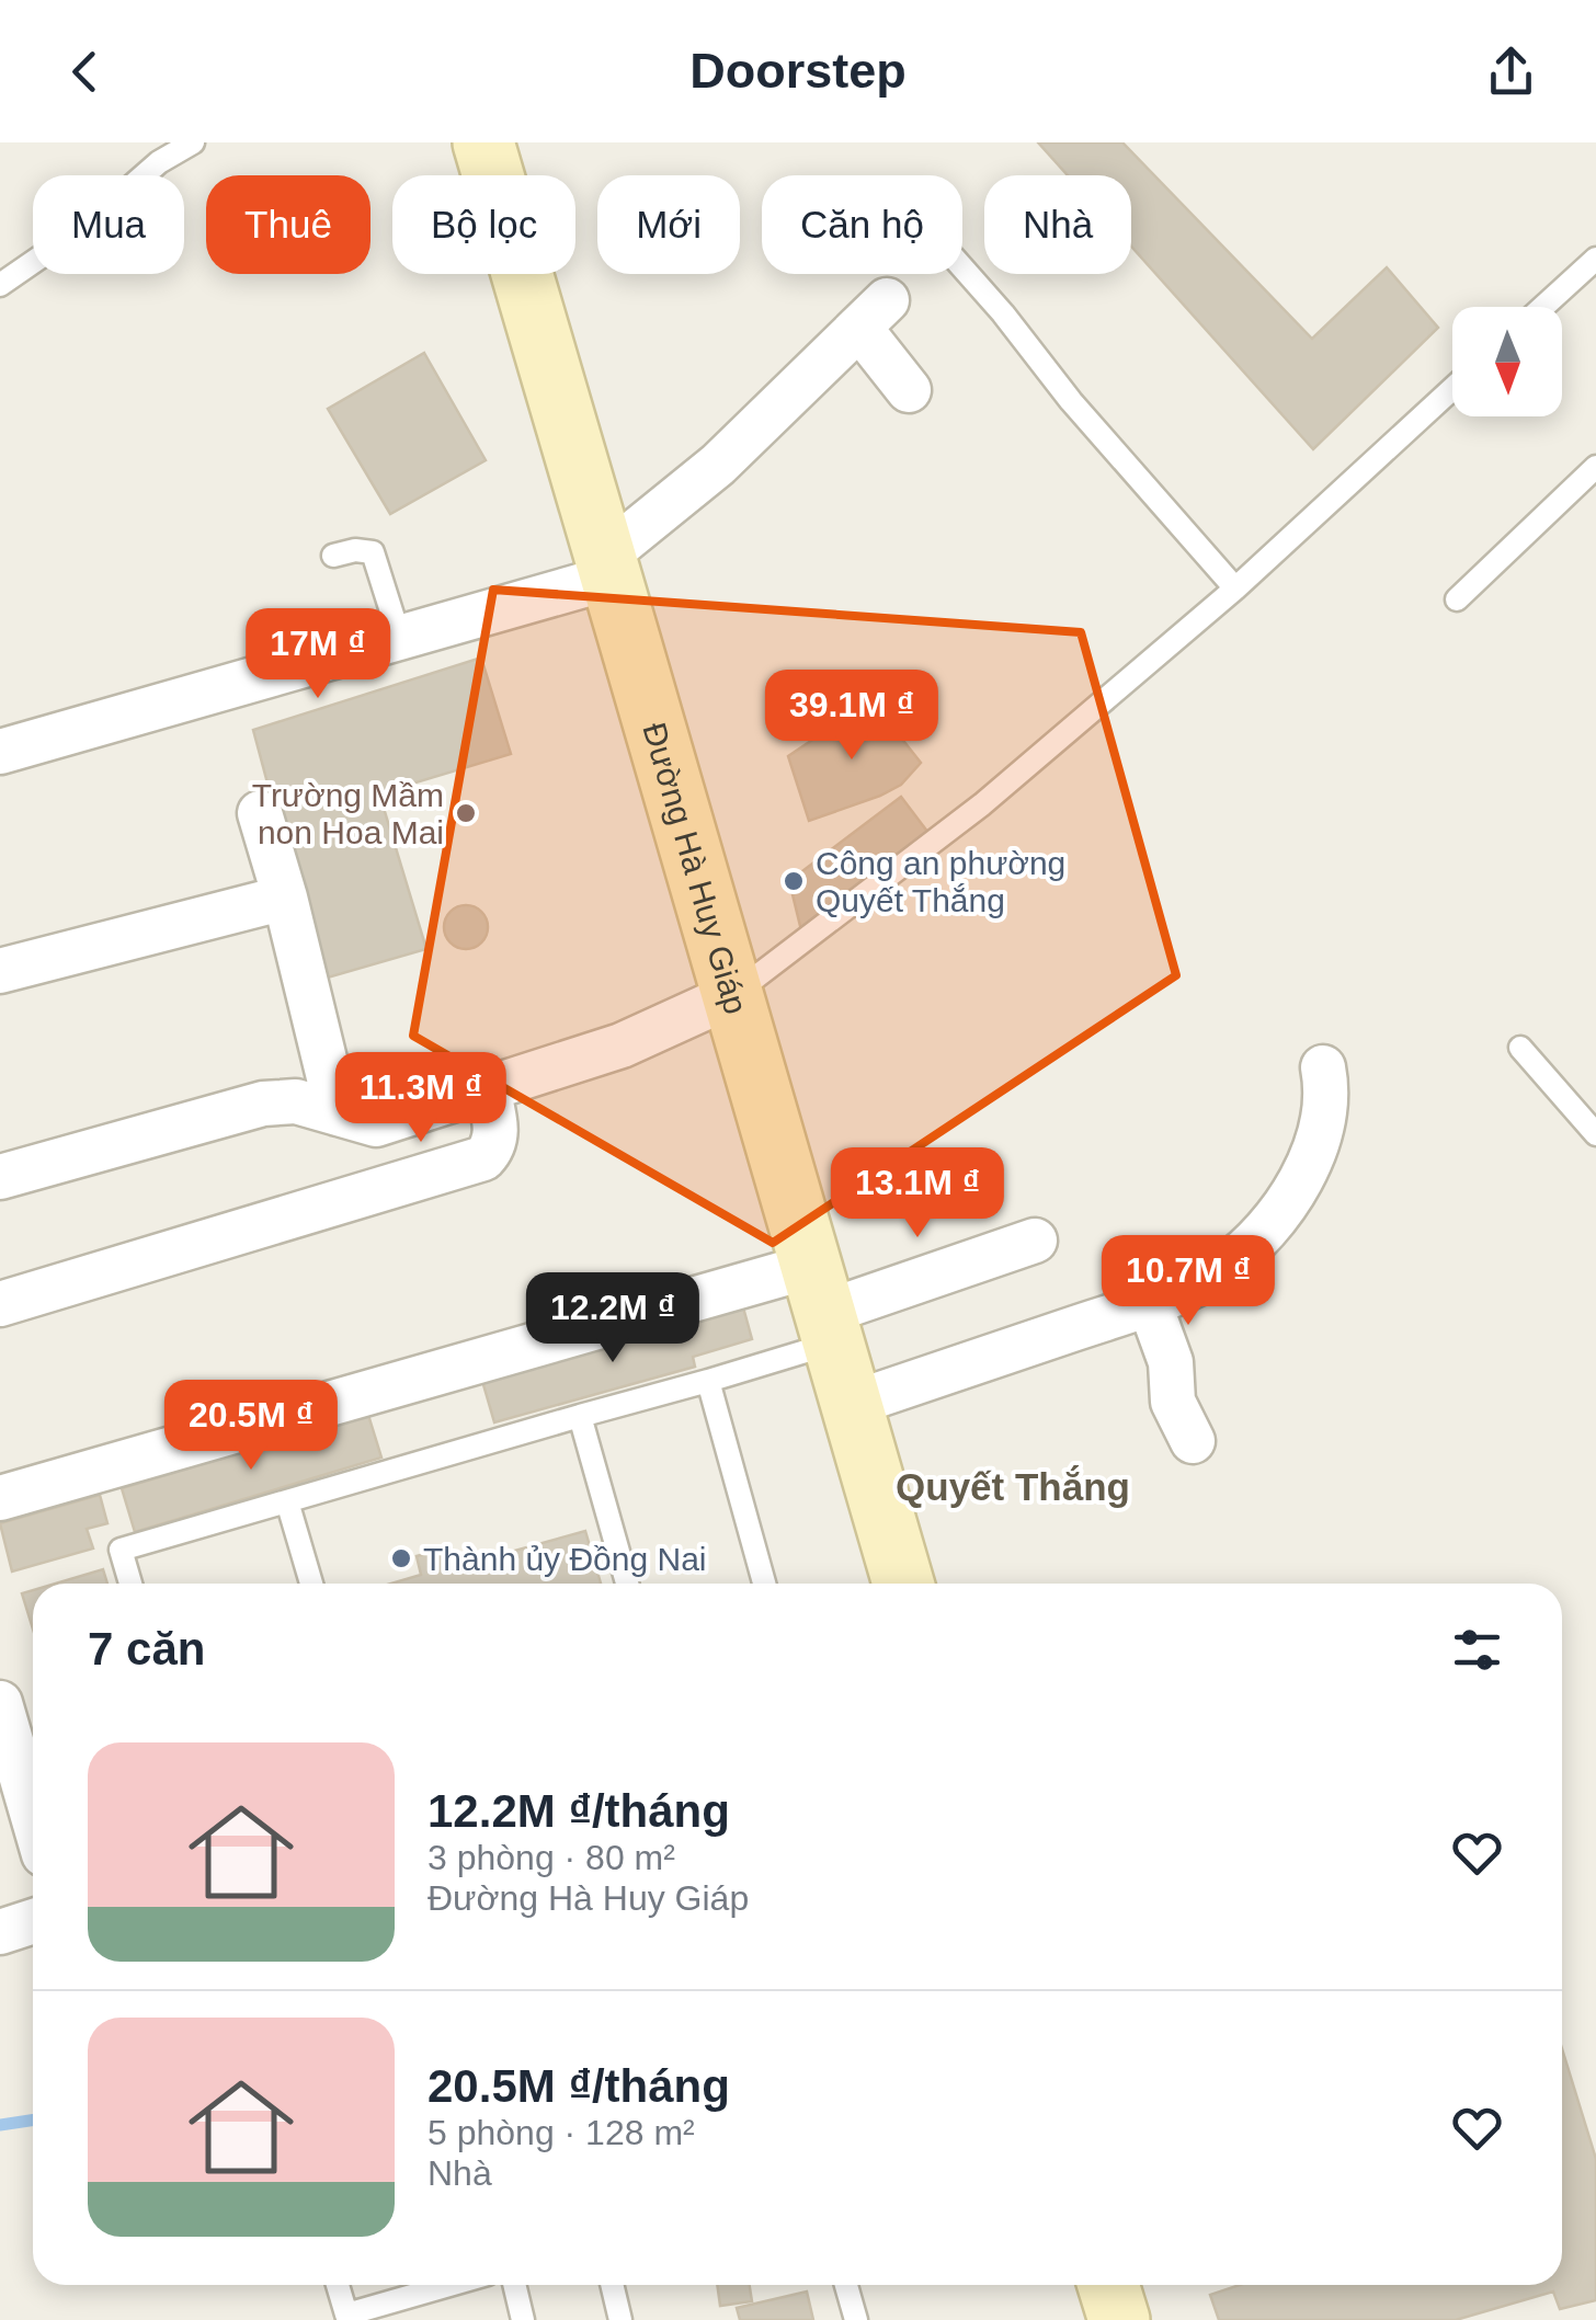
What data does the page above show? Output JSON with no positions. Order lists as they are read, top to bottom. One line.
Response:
{"streets":{"main road":["Đường Hà Huy Giáp"]},"districts":["Quyết Thắng"],"places":["Trường Mầm non Hoa Mai","Công an phường Quyết Thắng","Thành ủy Đồng Nai"],"north":"bottom","page":{"header":"Doorstep","chip":["Mua","Thuê","Bộ lọc","Mới","Căn hộ","Nhà"],"price":["17M ₫","39.1M ₫","11.3M ₫","13.1M ₫","10.7M ₫","12.2M ₫","20.5M ₫"],"heading":"7 căn","list":[{"name":"12.2M ₫/tháng","note":"3 phòng · 80 m² · Đường Hà Huy Giáp"},{"name":"20.5M ₫/tháng","note":"5 phòng · 128 m² · Nhà"}]}}
